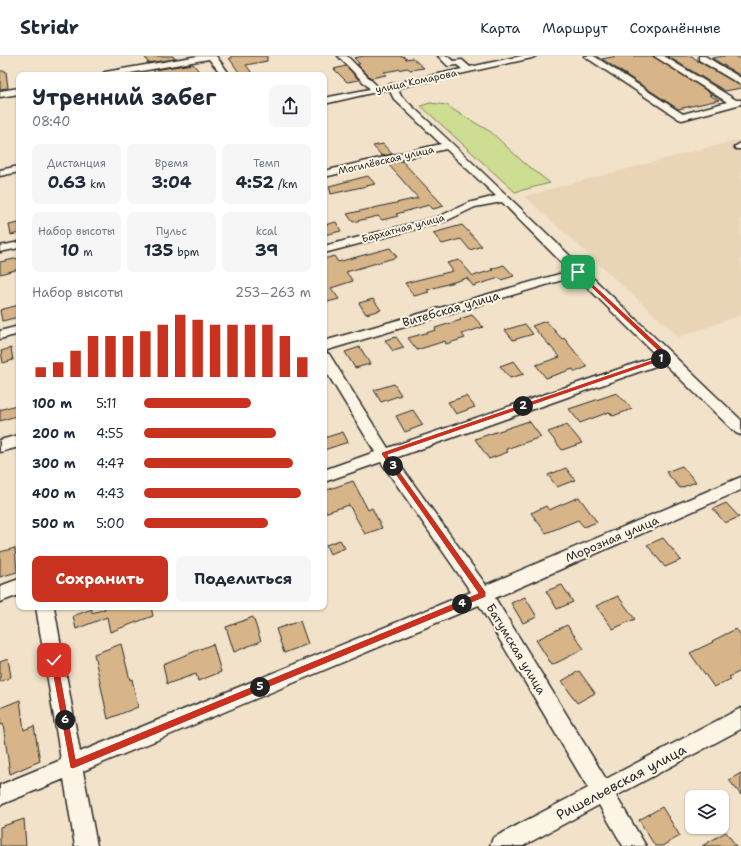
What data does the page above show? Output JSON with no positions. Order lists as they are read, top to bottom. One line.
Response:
{"streets":{"street":["улица Комарова","Могилёвская улица","Бархатная улица","Витебская улица","Морозная улица","Батумская улица","Ришельевская улица"]},"crossings":[["Морозная улица","Батумская улица"],["Батумская улица","Ришельевская улица"]],"page":{"header":"Stridr","nav":["Карта","Маршрут","Сохранённые"],"heading":["Утренний забег","08:40"],"stats":[["Дистанция","0.63 km"],["Время","3:04"],["Темп","4:52 /km"],["Набор высоты","10 m"],["Пульс","135 bpm"],["kcal","39"]],"chart":["Набор высоты","253–263 m"],"pins":["1","2","3","4","5","6"],"list":[{"name":"100 m","note":"5:11"},{"name":"200 m","note":"4:55"},{"name":"300 m","note":"4:47"},{"name":"400 m","note":"4:43"},{"name":"500 m","note":"5:00"}],"buttons":["Сохранить","Поделиться"]}}
